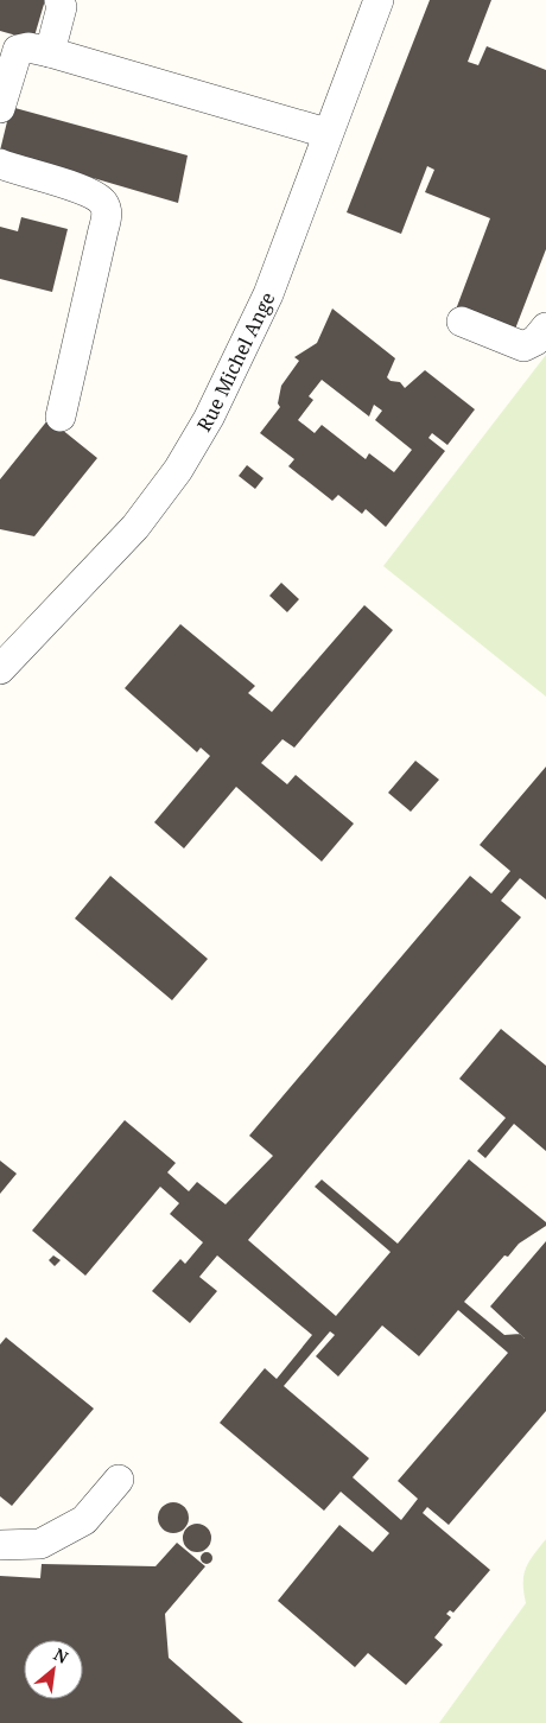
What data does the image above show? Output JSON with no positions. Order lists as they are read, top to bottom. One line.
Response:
{"streets":{"street":["Rue Michel Ange"]},"north":"top right"}
